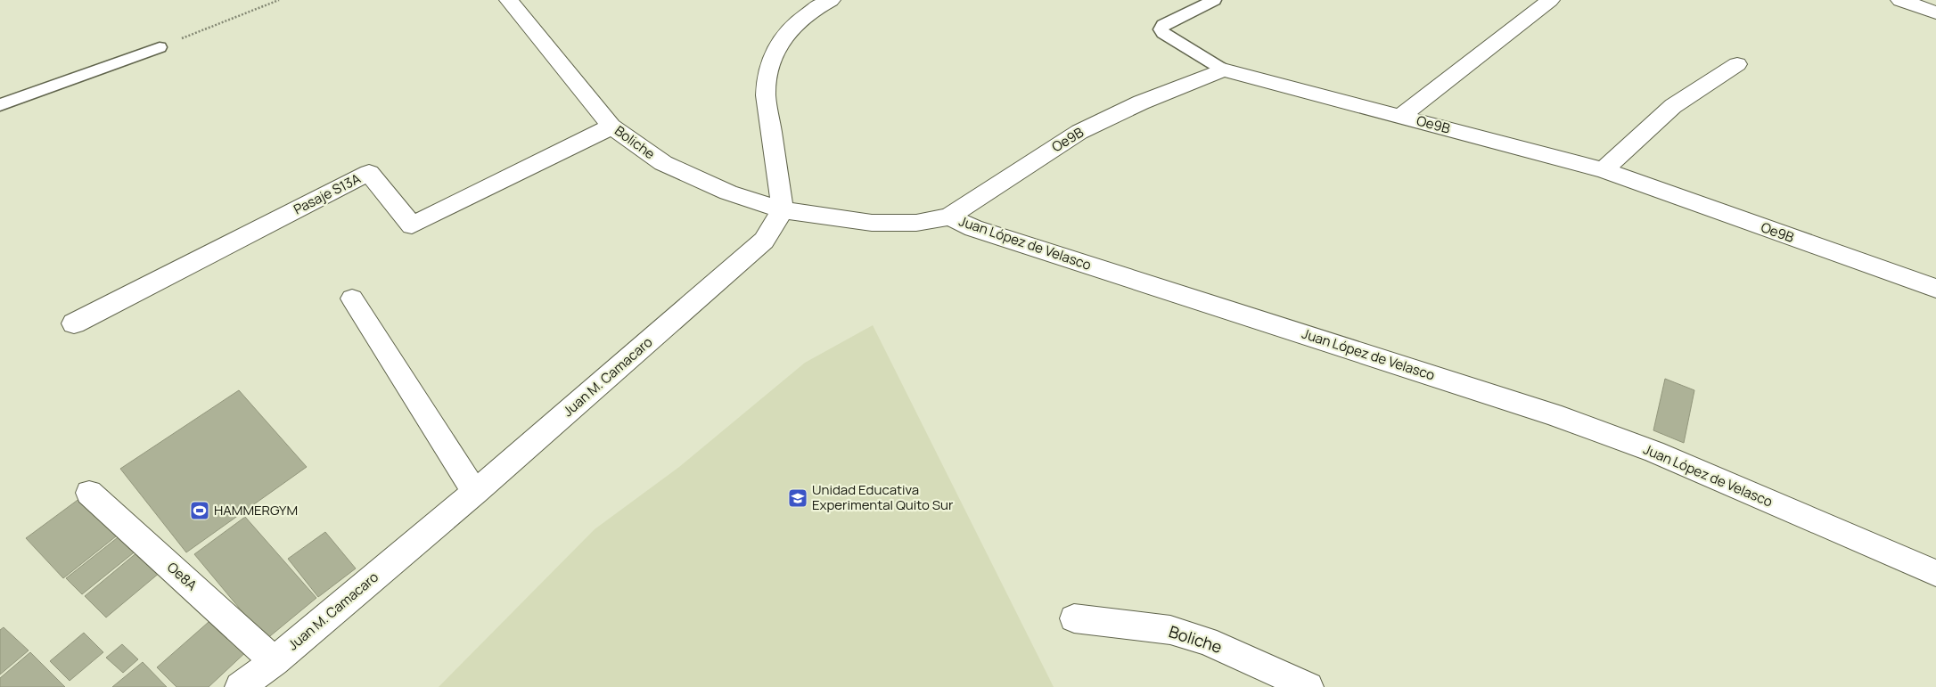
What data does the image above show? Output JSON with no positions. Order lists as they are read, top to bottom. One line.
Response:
{"streets":{"street":["Oe9B","Boliche","Pasaje S13A","Juan López de Velasco","Juan M. Camacaro","Oe8A"]},"crossings":[["Oe9B","Juan López de Velasco"],["Boliche","Pasaje S13A"],["Boliche","Juan López de Velasco"],["Boliche","Juan M. Camacaro"],["Juan López de Velasco","Juan M. Camacaro"],["Juan M. Camacaro","Oe8A"]],"places":{"school or university":["Unidad Educativa Experimental Quito Sur"],"sports":["HAMMERGYM"]}}
